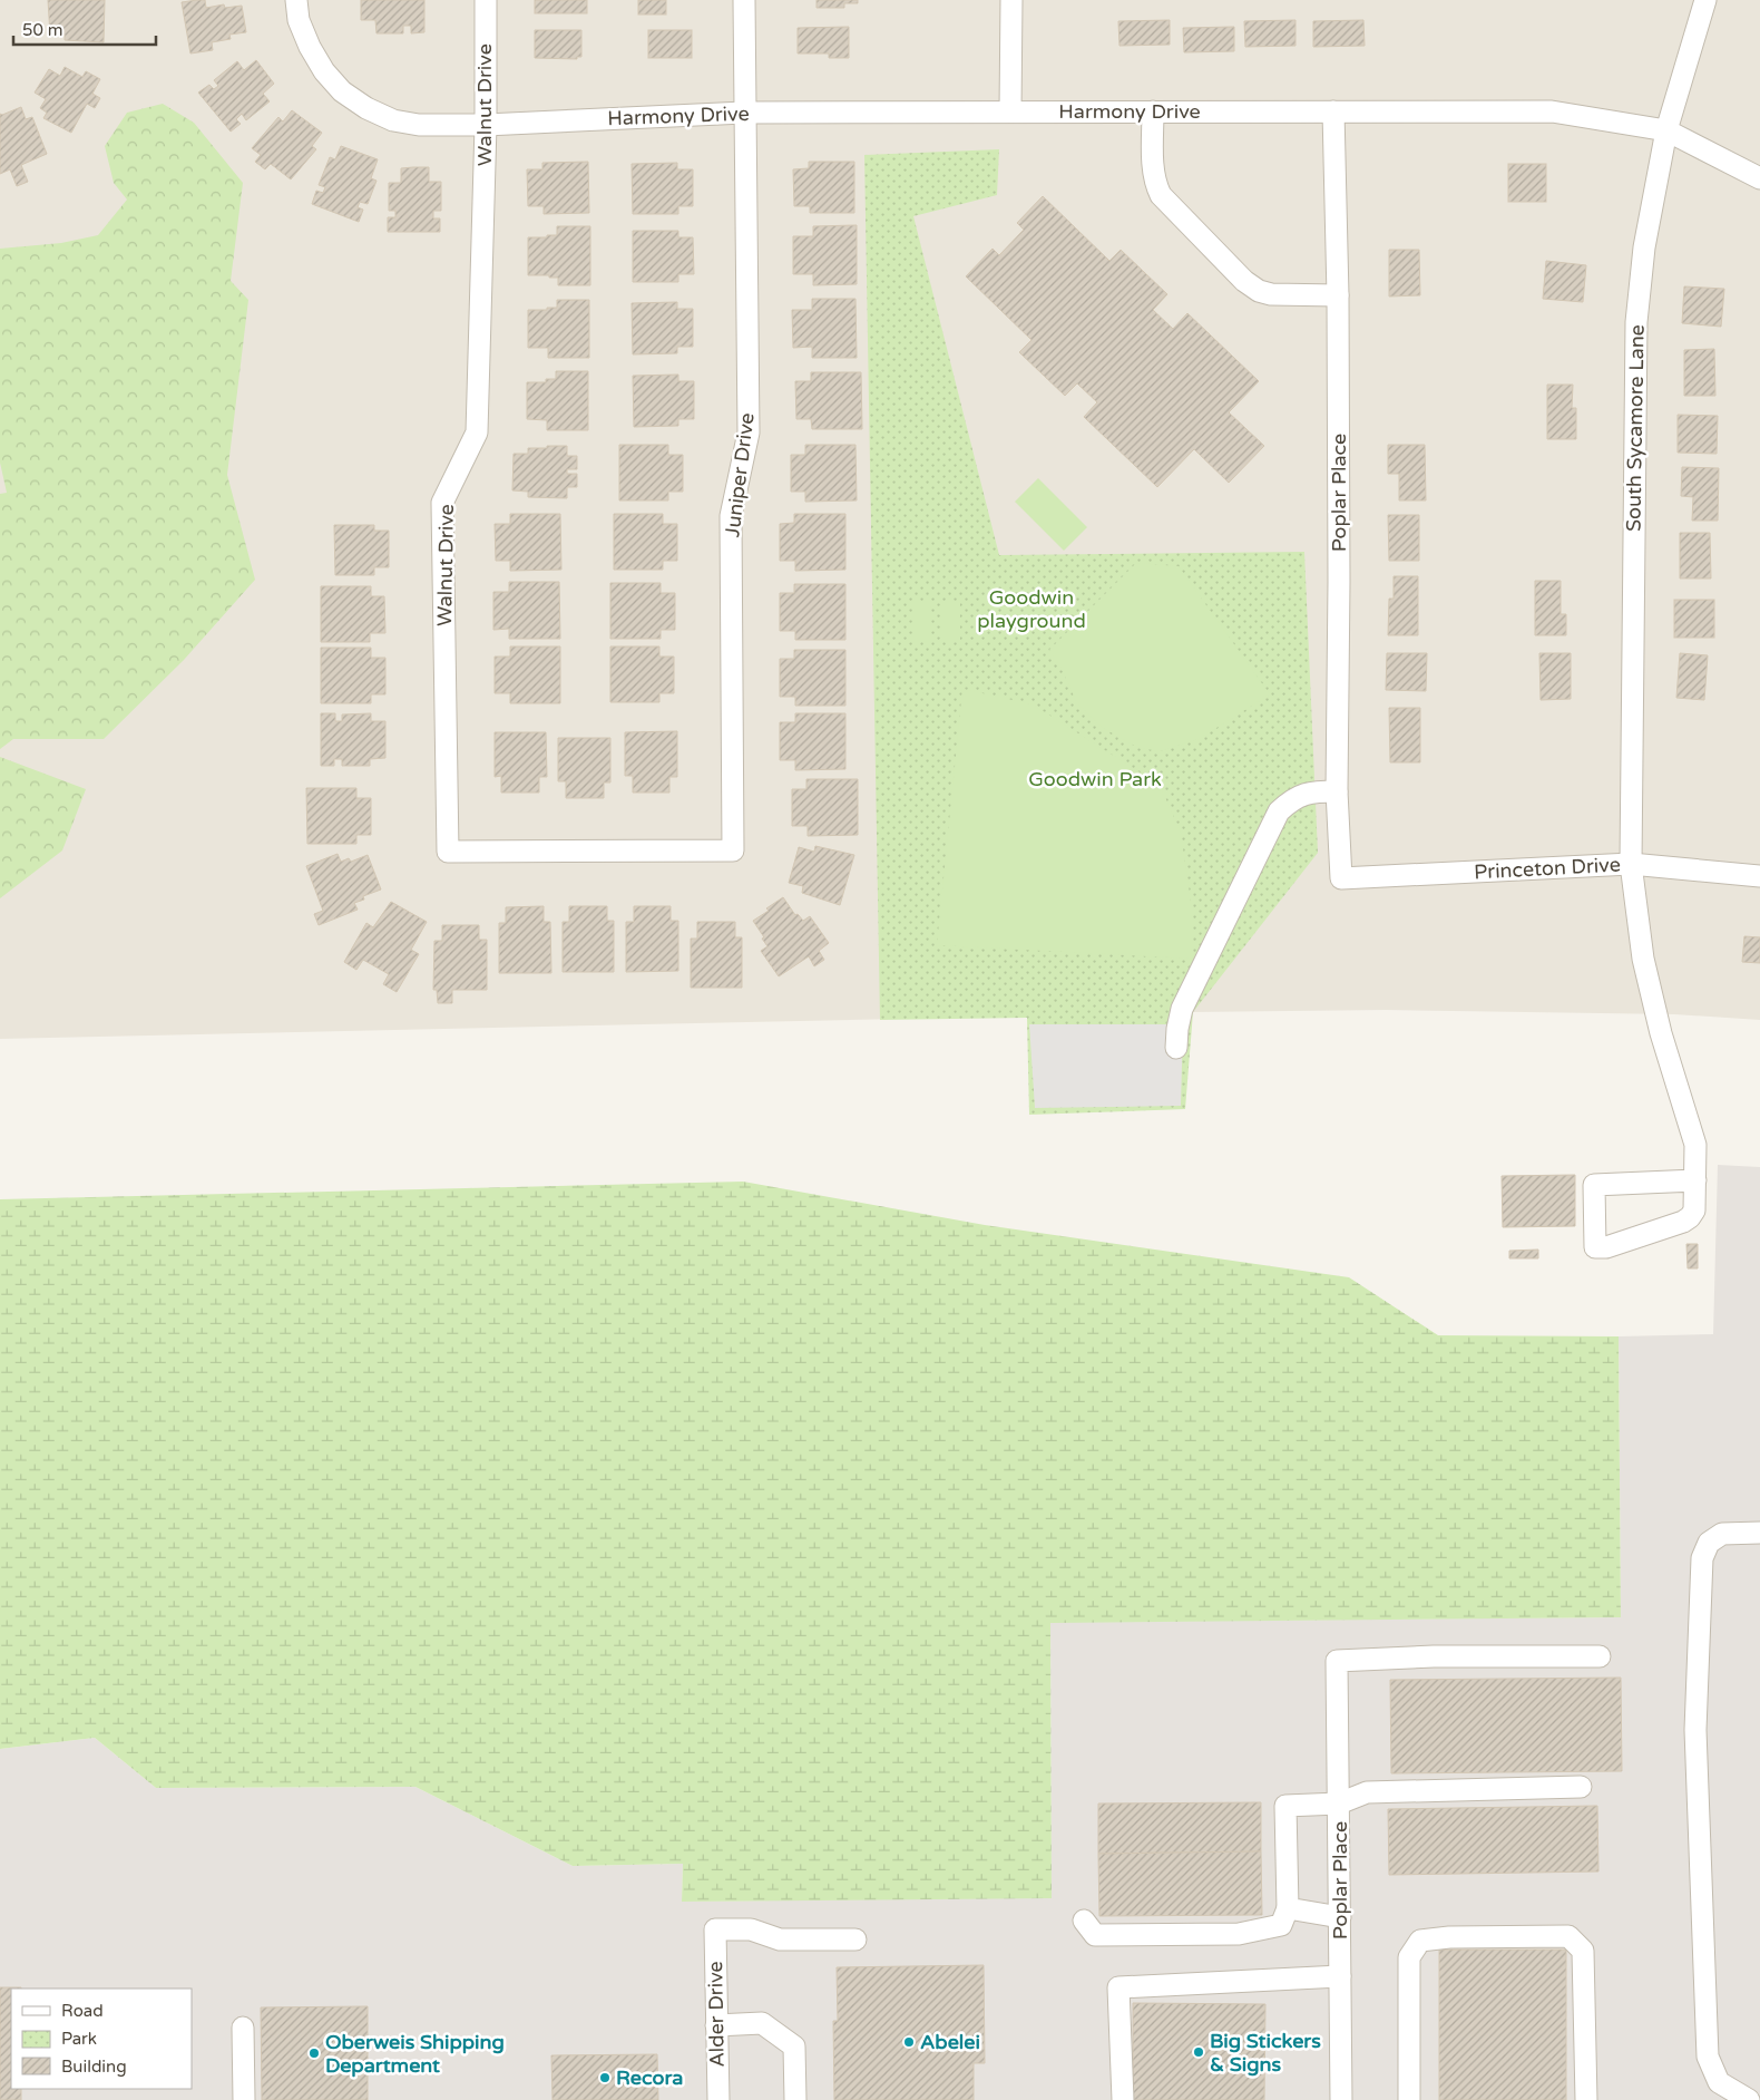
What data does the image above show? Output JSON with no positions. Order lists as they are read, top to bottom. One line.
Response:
{"streets":{"street":["Walnut Drive","Harmony Drive","South Sycamore Lane","Juniper Drive","Poplar Place","Princeton Drive","Alder Drive"]},"crossings":[["Walnut Drive","Harmony Drive"],["Walnut Drive","Juniper Drive"],["Harmony Drive","South Sycamore Lane"],["Harmony Drive","Juniper Drive"],["Harmony Drive","Poplar Place"],["South Sycamore Lane","Princeton Drive"],["Poplar Place","Princeton Drive"]],"parks":["Goodwin playground","Goodwin Park"],"places":["Abelei","Big Stickers & Signs","Oberweis Shipping Department","Recora"],"legend":["Road","Park","Building"],"scale_bar":"50 m"}
